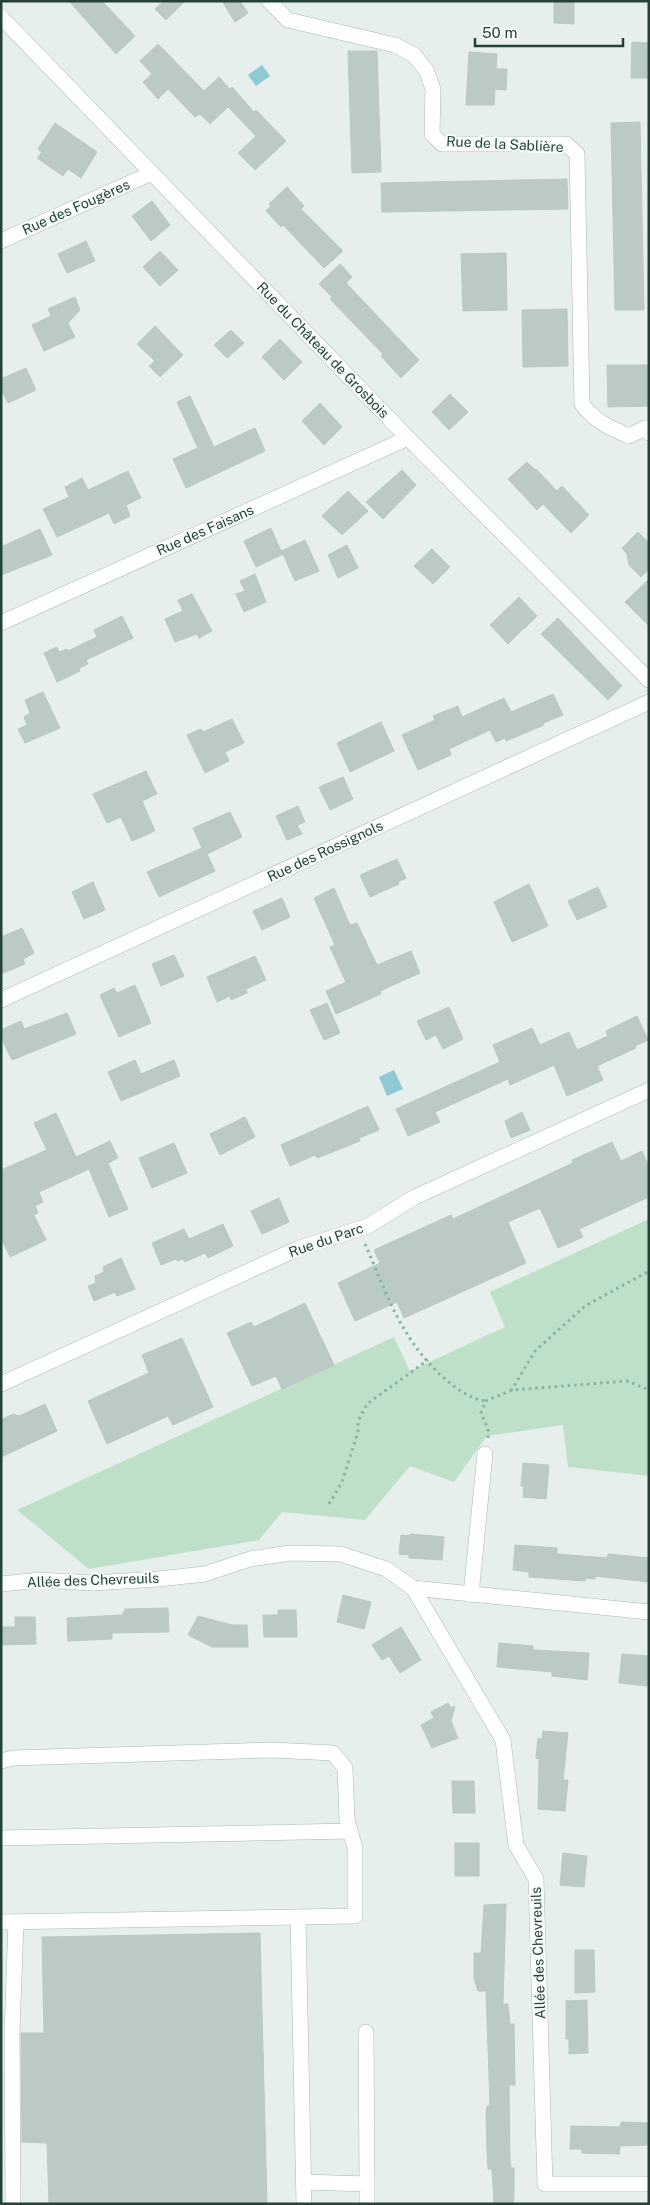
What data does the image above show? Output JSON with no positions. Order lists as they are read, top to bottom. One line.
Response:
{"streets":{"street":["Rue de la Sablière","Rue des Fougères","Rue du Château de Grosbois","Rue des Faisans","Rue des Rossignols","Rue du Parc","Allée des Chevreuils"]},"crossings":[["Rue des Fougères","Rue du Château de Grosbois"],["Rue du Château de Grosbois","Rue des Faisans"]],"scale_bar":"50 m"}
